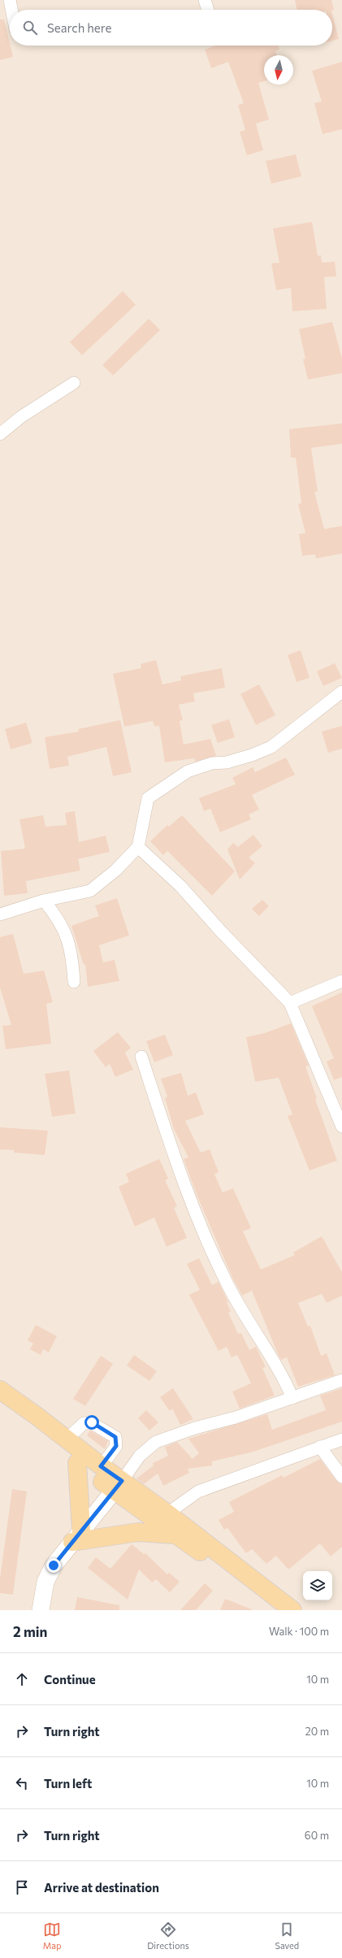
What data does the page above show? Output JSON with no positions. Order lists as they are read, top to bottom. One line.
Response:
{"north":"bottom","page":{"search":"Search here","heading":["2 min","Walk · 100 m"],"list":[["Continue","10 m"],["Turn right","20 m"],["Turn left","10 m"],["Turn right","60 m"],"Arrive at destination"],"nav":["Map","Directions","Saved"]}}
